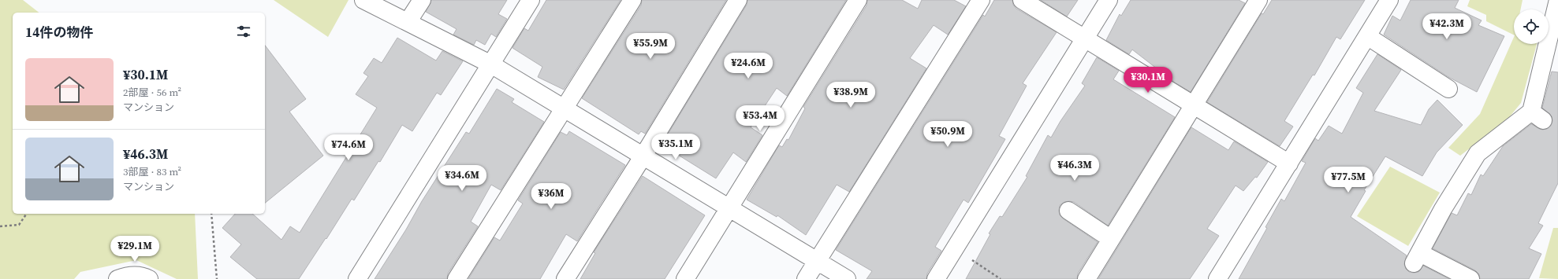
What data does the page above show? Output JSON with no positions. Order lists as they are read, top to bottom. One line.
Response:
{"page":{"heading":"14件の物件","price":["¥42.3M","¥55.9M","¥24.6M","¥30.1M","¥38.9M","¥53.4M","¥50.9M","¥35.1M","¥74.6M","¥46.3M","¥34.6M","¥77.5M","¥36M","¥29.1M"],"list":[{"name":"¥30.1M","note":"2部屋 · 56 m² · マンション"},{"name":"¥46.3M","note":"3部屋 · 83 m² · マンション"}]}}
